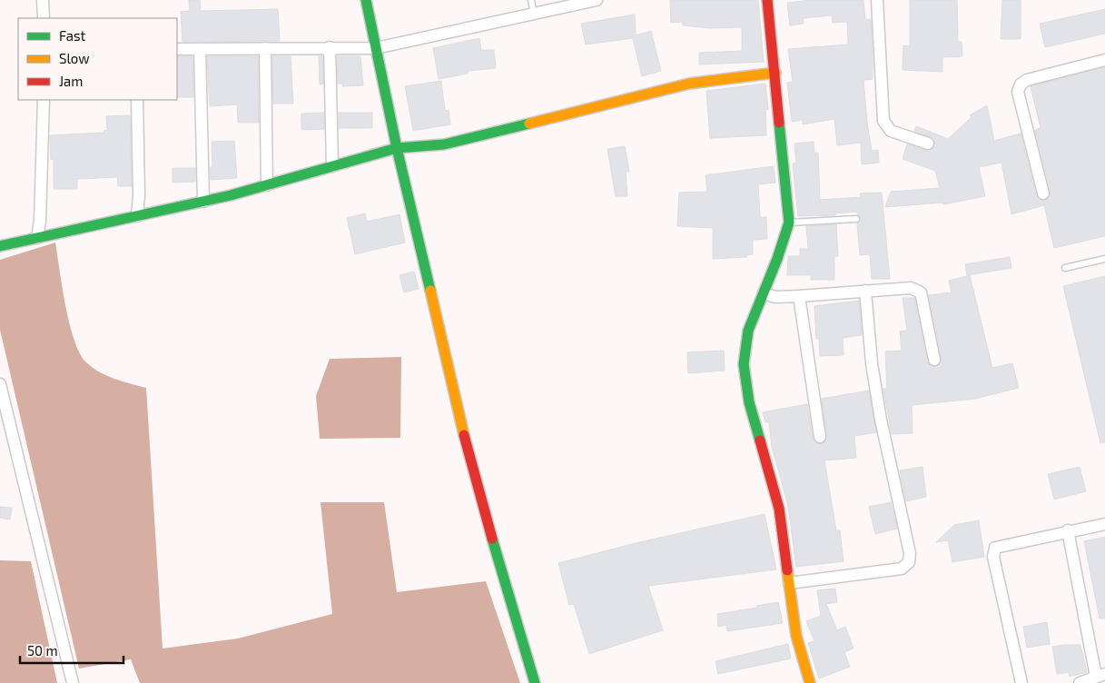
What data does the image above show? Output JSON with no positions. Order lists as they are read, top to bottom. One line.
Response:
{"legend":["Fast","Slow","Jam"],"scale_bar":"50 m"}
